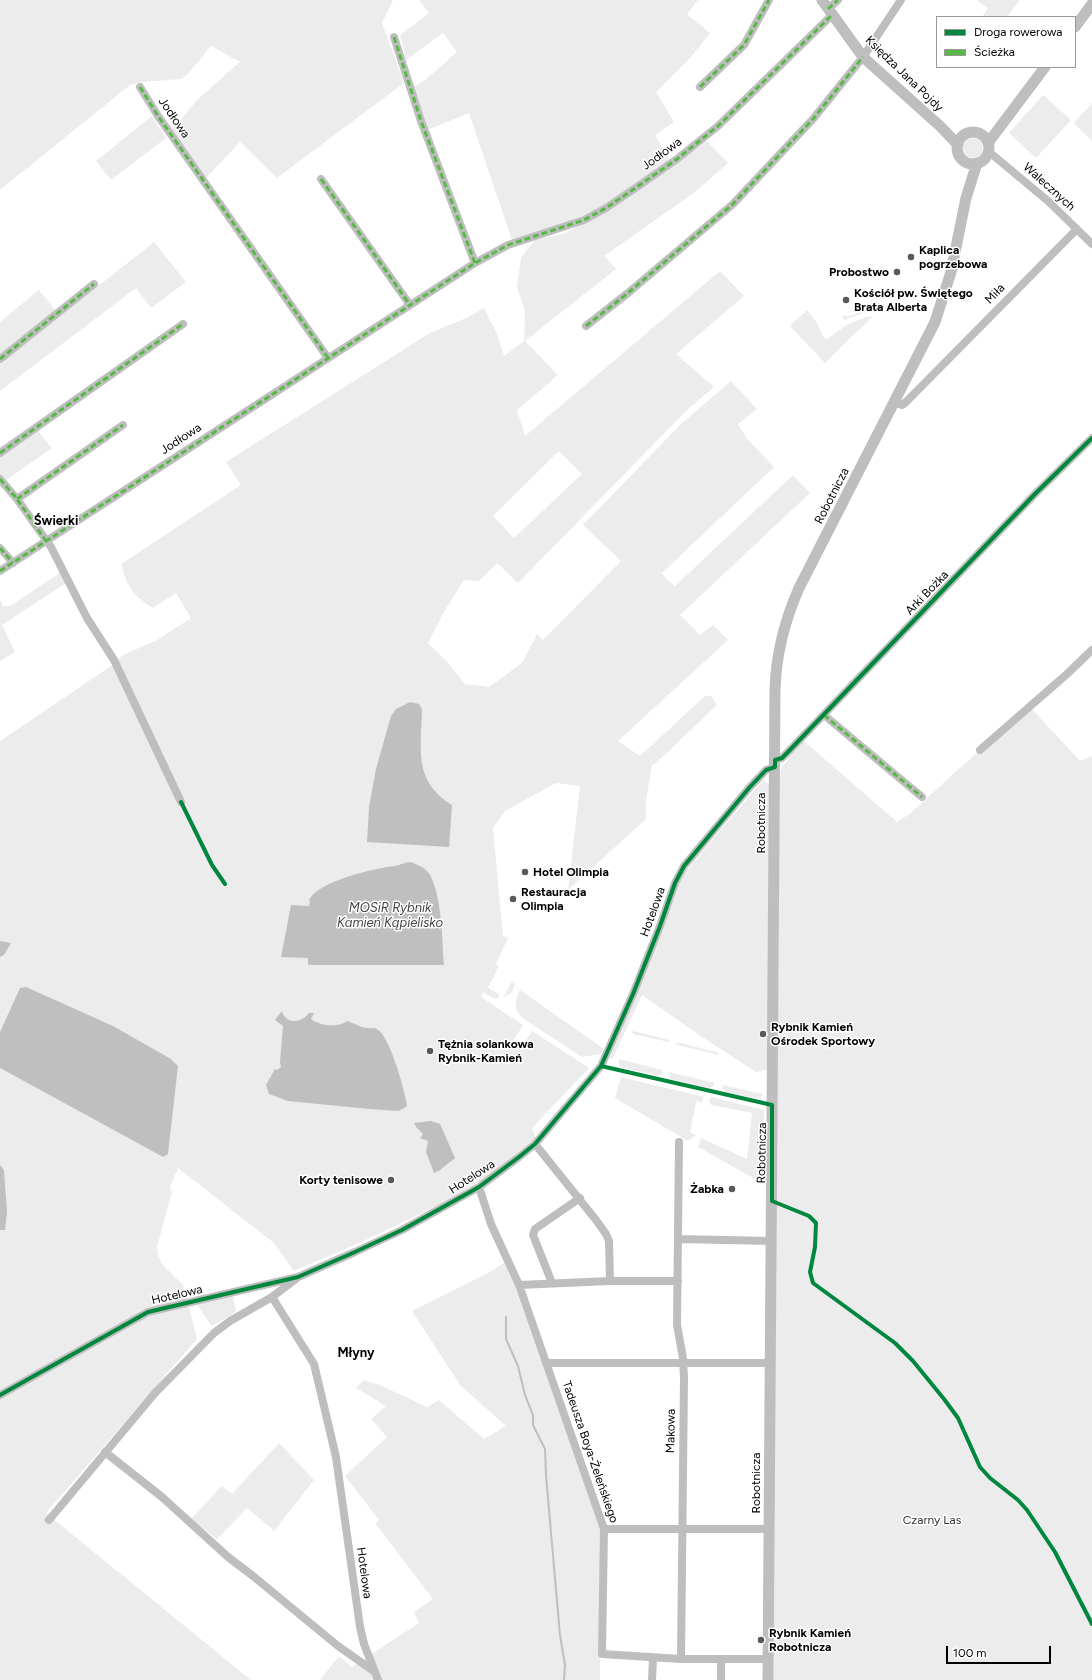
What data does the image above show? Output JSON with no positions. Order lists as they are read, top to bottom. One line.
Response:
{"streets":{"street":["Księdza Jana Pojdy","Jodłowa","Walecznych","Miła","Robotnicza","Arki Bożka","Hotelowa","Makowa","Tadeusza Boya-Żeleńskiego"]},"crossings":[["Księdza Jana Pojdy","Jodłowa"],["Księdza Jana Pojdy","Walecznych"],["Księdza Jana Pojdy","Robotnicza"],["Walecznych","Miła"],["Walecznych","Robotnicza"],["Miła","Robotnicza"],["Robotnicza","Arki Bożka"],["Robotnicza","Hotelowa"],["Arki Bożka","Hotelowa"],["Hotelowa","Tadeusza Boya-Żeleńskiego"],["Makowa","Tadeusza Boya-Żeleńskiego"]],"districts":["Świerki","Młyny"],"water":["MOSiR Rybnik Kamień Kąpielisko"],"parks":["Czarny Las"],"places":["Kaplica pogrzebowa","Probostwo","Kościół pw. Świętego Brata Alberta","Hotel Olimpia","Restauracja Olimpia","Rybnik Kamień Ośrodek Sportowy","Tężnia solankowa Rybnik-Kamień","Korty tenisowe","Żabka","Rybnik Kamień Robotnicza"],"legend":["Droga rowerowa","Ścieżka"],"scale_bar":"100 m"}
